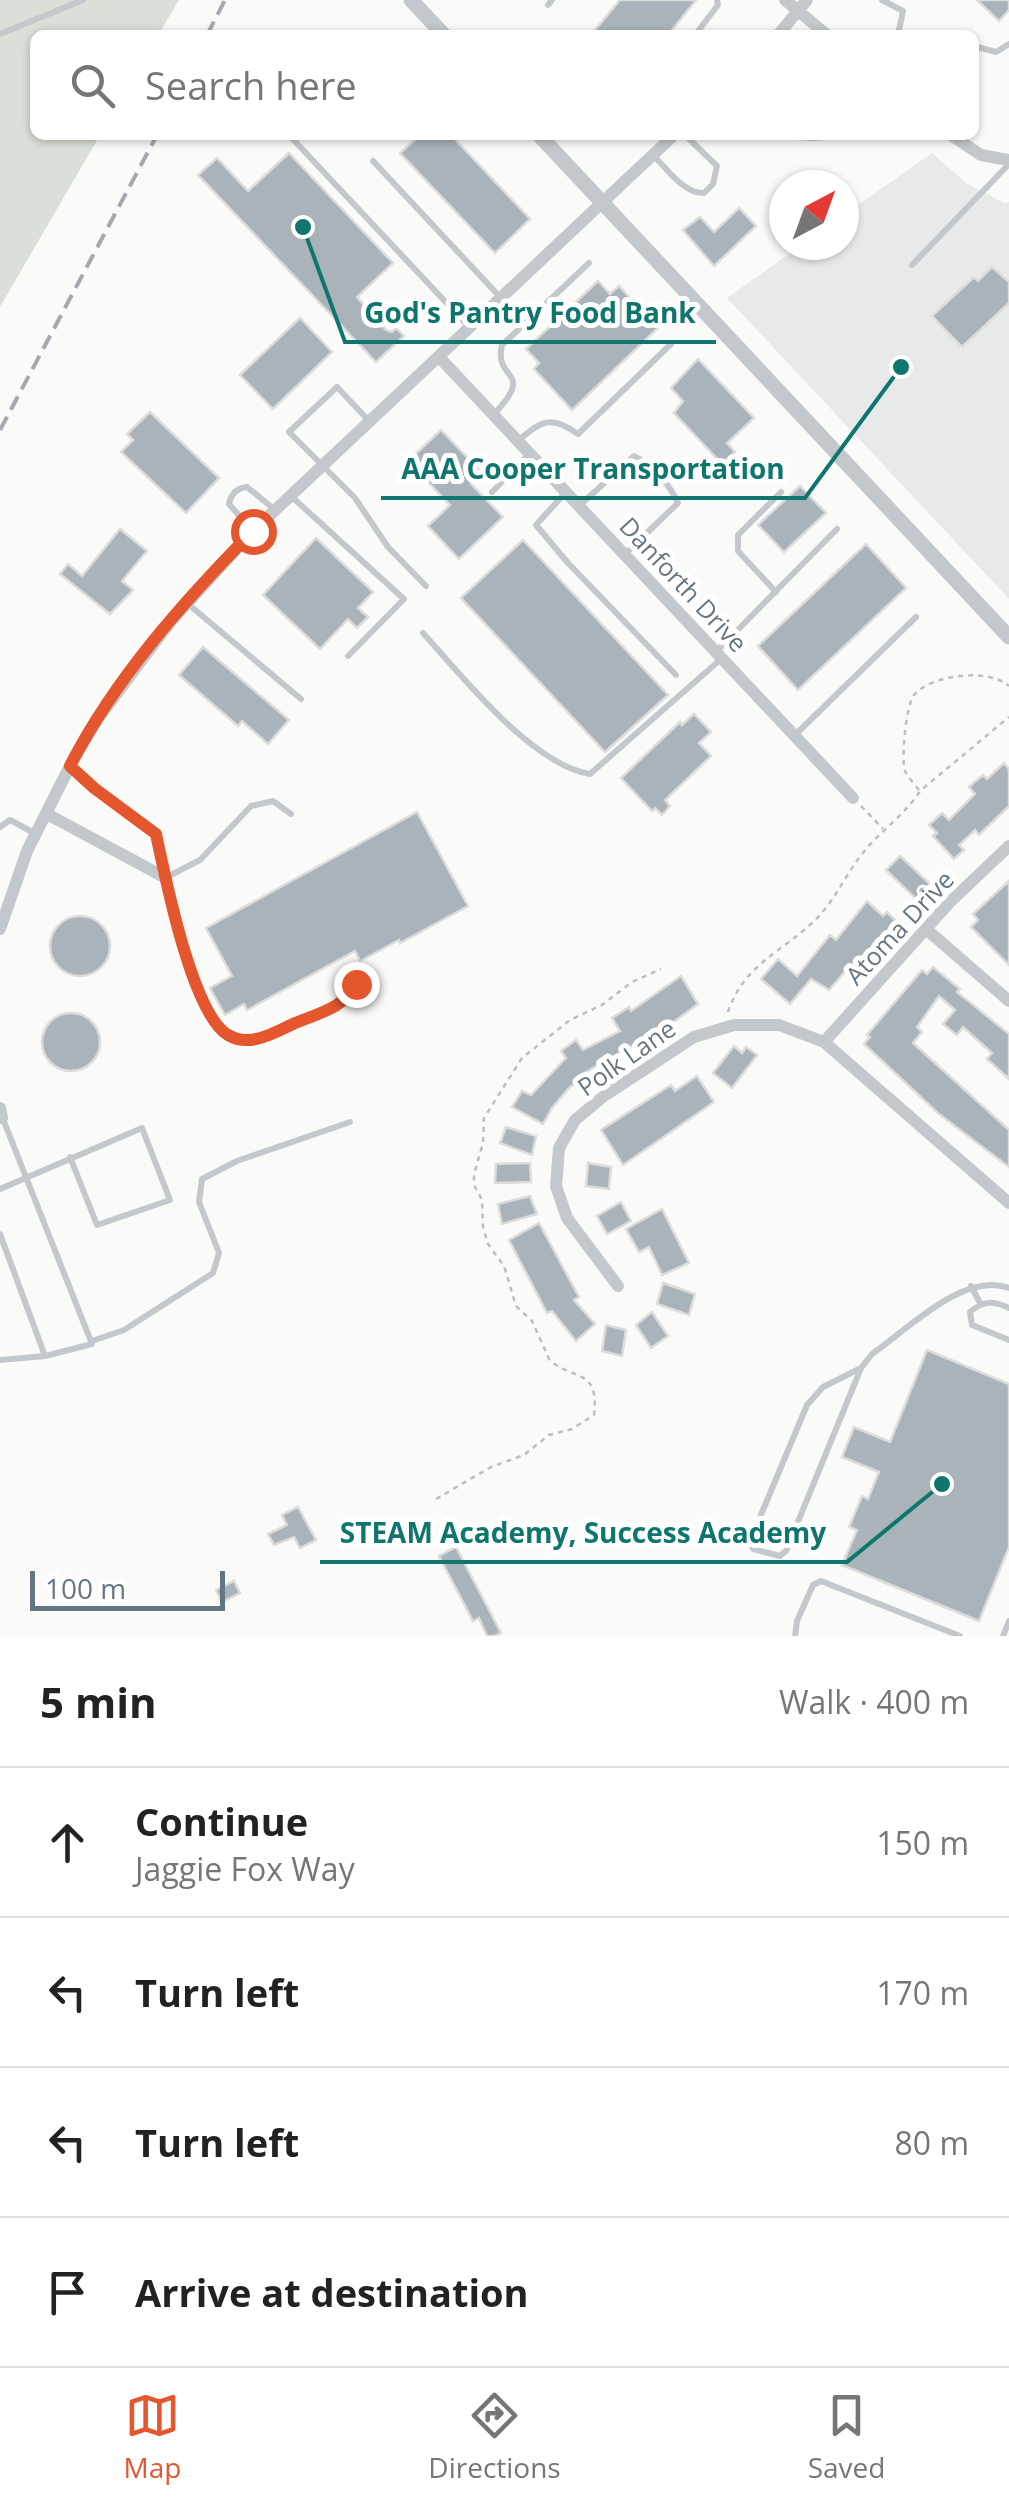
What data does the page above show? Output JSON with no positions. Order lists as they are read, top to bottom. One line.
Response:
{"streets":{"street":["Danforth Drive","Atoma Drive","Polk Lane"]},"crossings":[["Atoma Drive","Polk Lane"]],"places":["God's Pantry Food Bank","AAA Cooper Transportation","STEAM Academy, Success Academy"],"scale_bar":"100 m","north":"top right","page":{"search":"Search here","scale":"100 m","heading":["5 min","Walk · 400 m"],"list":[["Continue","Jaggie Fox Way","150 m"],["Turn left","170 m"],["Turn left","80 m"],"Arrive at destination"],"nav":["Map","Directions","Saved"]}}
